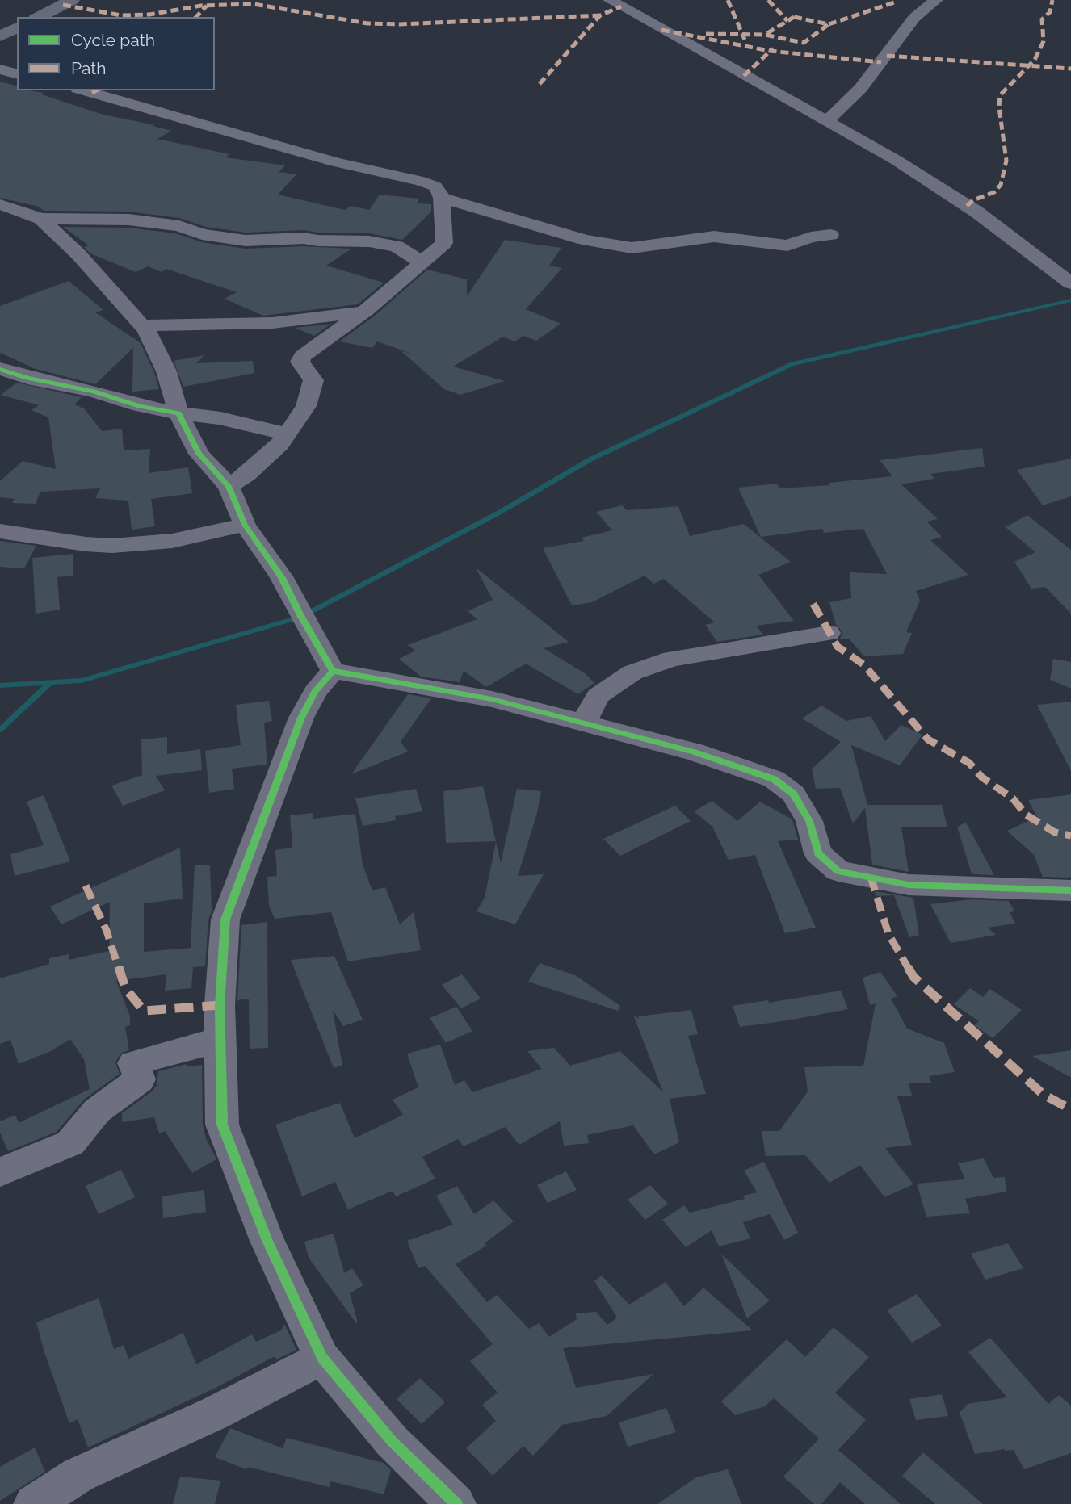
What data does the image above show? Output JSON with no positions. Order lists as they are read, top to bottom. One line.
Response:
{"legend":["Cycle path","Path"]}
